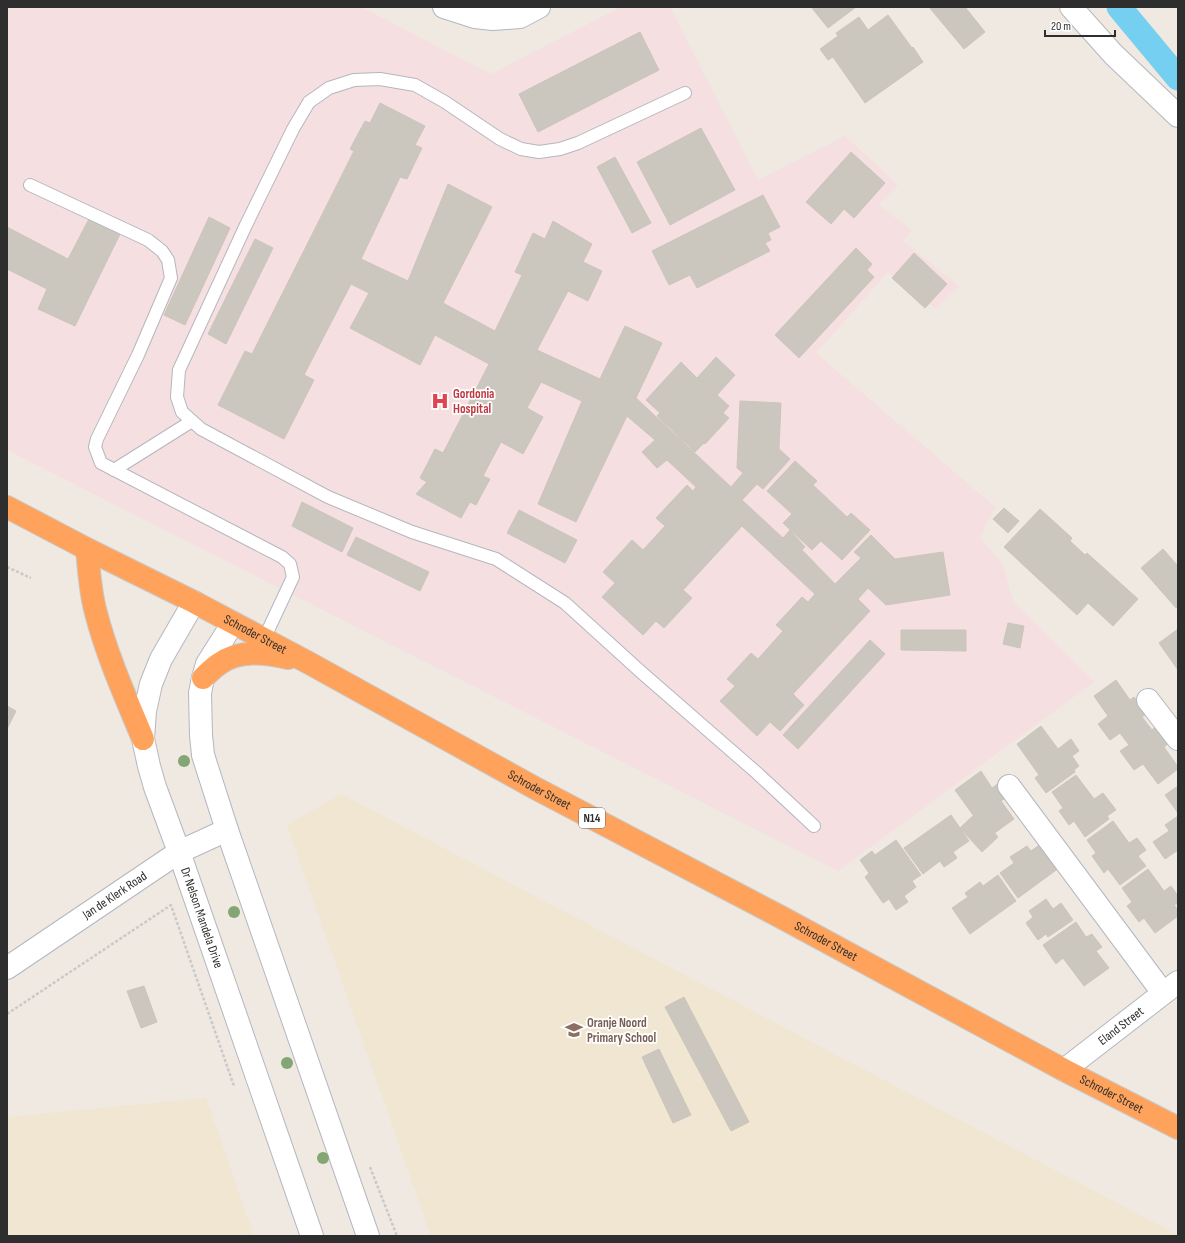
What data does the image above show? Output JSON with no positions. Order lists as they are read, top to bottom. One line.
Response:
{"streets":{"highway":["Schroder Street","N14"],"street":["Jan de Klerk Road","Dr Nelson Mandela Drive","Eland Street"]},"crossings":[["Schroder Street","Dr Nelson Mandela Drive"],["Schroder Street","Eland Street"],["Jan de Klerk Road","Dr Nelson Mandela Drive"]],"places":{"hospital":["Gordonia Hospital"],"school or university":["Oranje Noord Primary School"]},"scale_bar":"20 m"}
